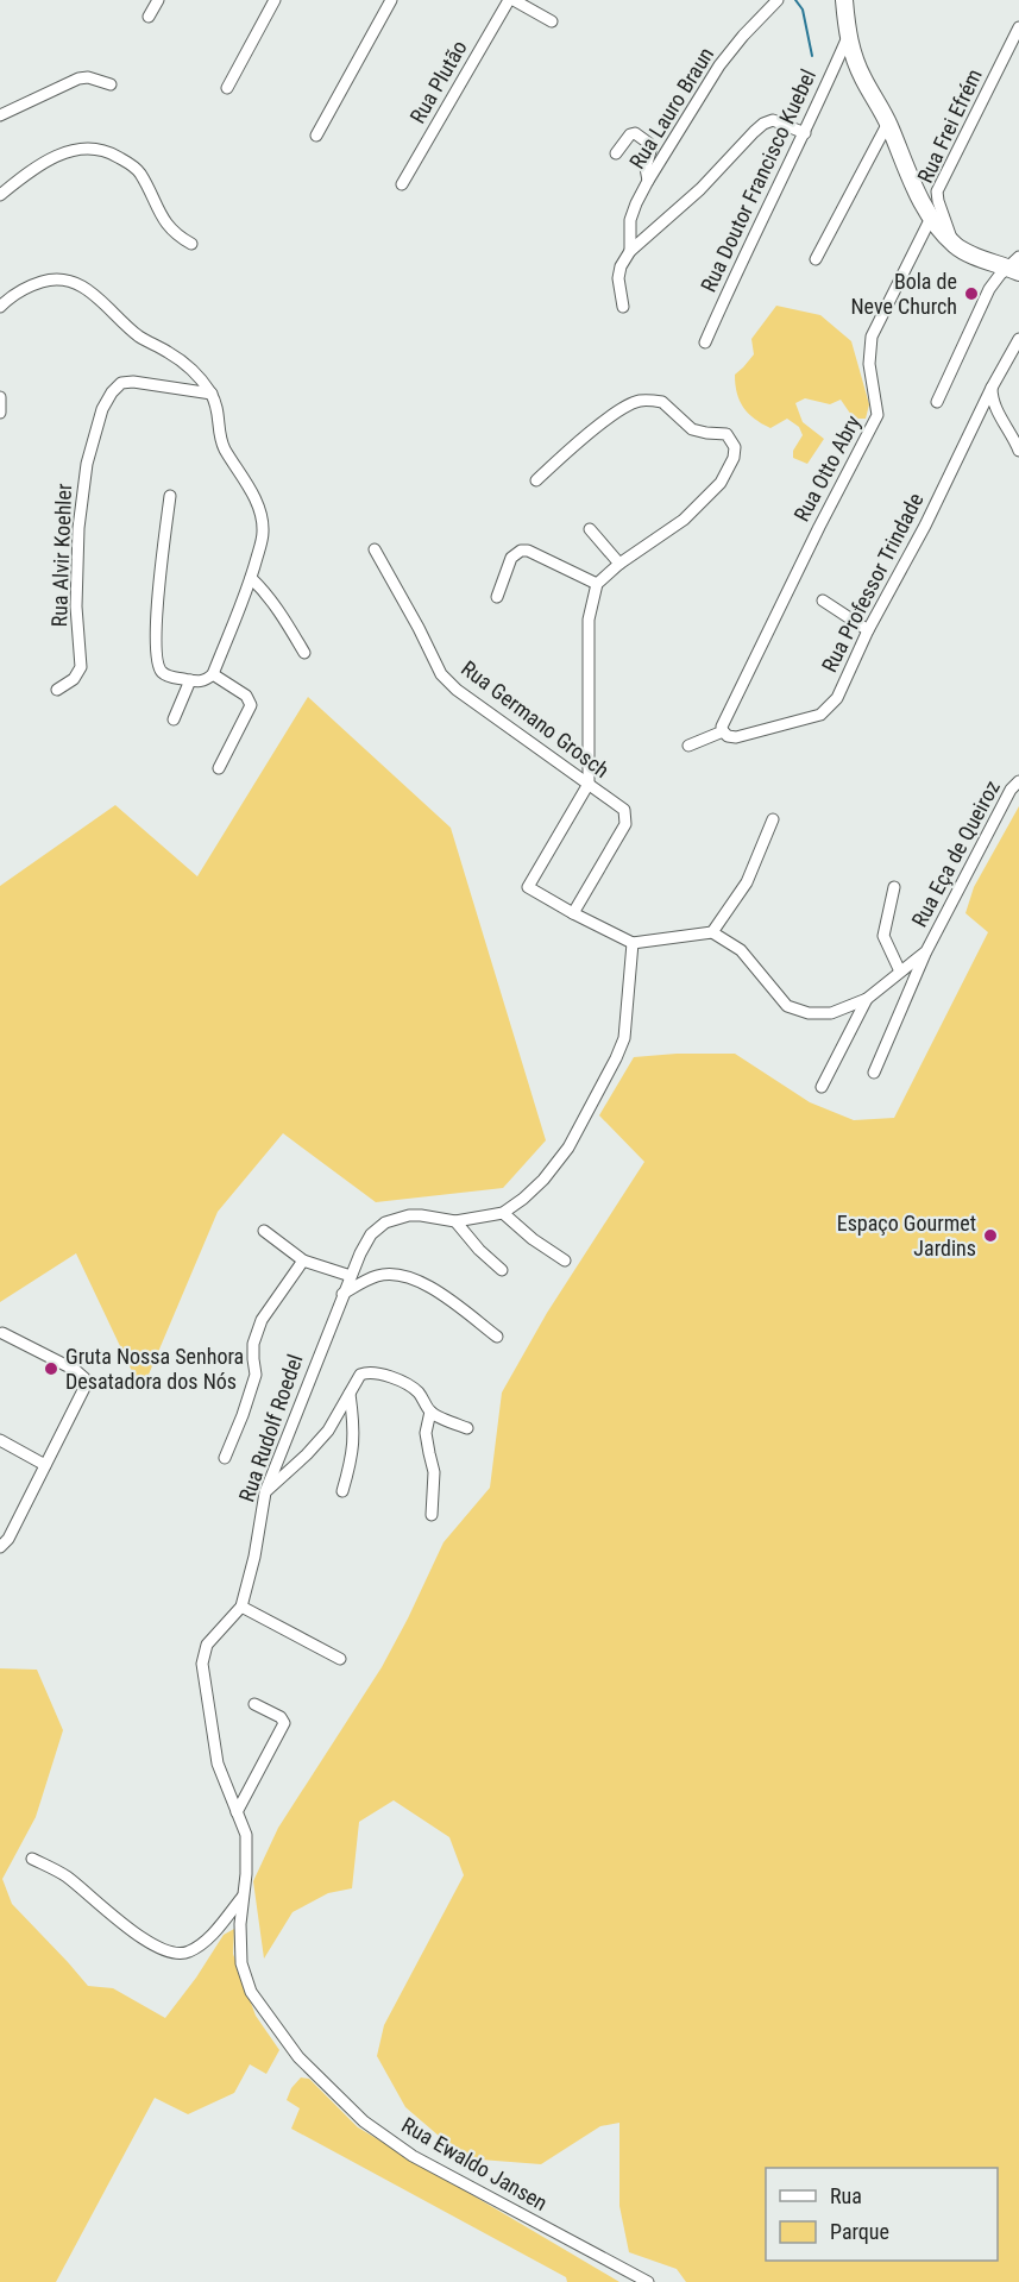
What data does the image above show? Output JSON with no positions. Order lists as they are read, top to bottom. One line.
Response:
{"streets":{"street":["Rua Plutão","Rua Lauro Braun","Rua Frei Efrém","Rua Doutor Francisco Kuebel","Rua Otto Abry","Rua Alvir Koehler","Rua Professor Trindade","Rua Germano Grosch","Rua Eça de Queiroz","Rua Rudolf Roedel","Rua Ewaldo Jansen"]},"crossings":[["Rua Otto Abry","Rua Professor Trindade"],["Rua Rudolf Roedel","Rua Ewaldo Jansen"]],"places":["Bola de Neve Church","Espaço Gourmet Jardins","Gruta Nossa Senhora Desatadora dos Nós"],"legend":["Rua","Parque"]}
